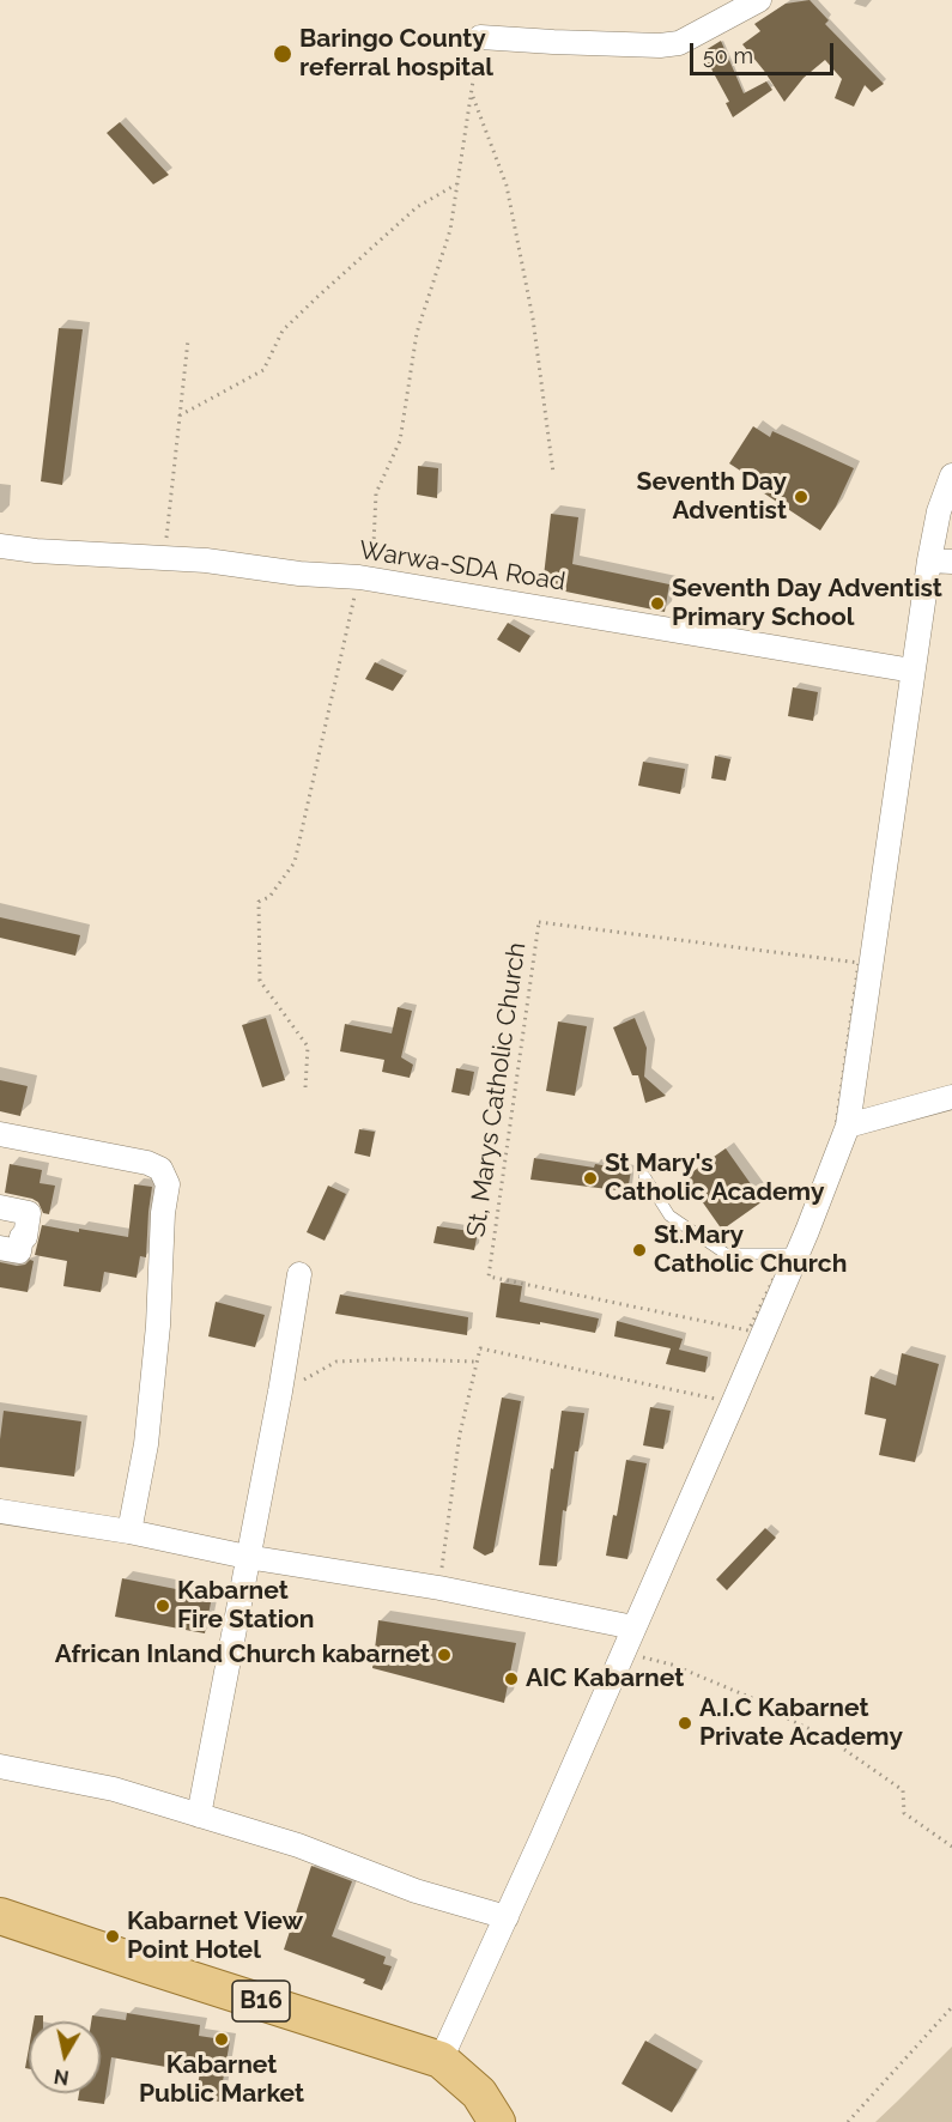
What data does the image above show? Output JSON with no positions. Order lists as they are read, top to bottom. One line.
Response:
{"streets":{"main road":["B16"],"street":["Warwa-SDA Road"],"path":["St, Marys Catholic Church"]},"places":["Baringo County referral hospital","Seventh Day Adventist","Seventh Day Adventist Primary School","St Mary's Catholic Academy","St.Mary Catholic Church","Kabarnet Fire Station","African Inland Church kabarnet","AIC Kabarnet","A.I.C Kabarnet Private Academy","Kabarnet View Point Hotel","Kabarnet Public Market"],"scale_bar":"50 m","north":"bottom"}
